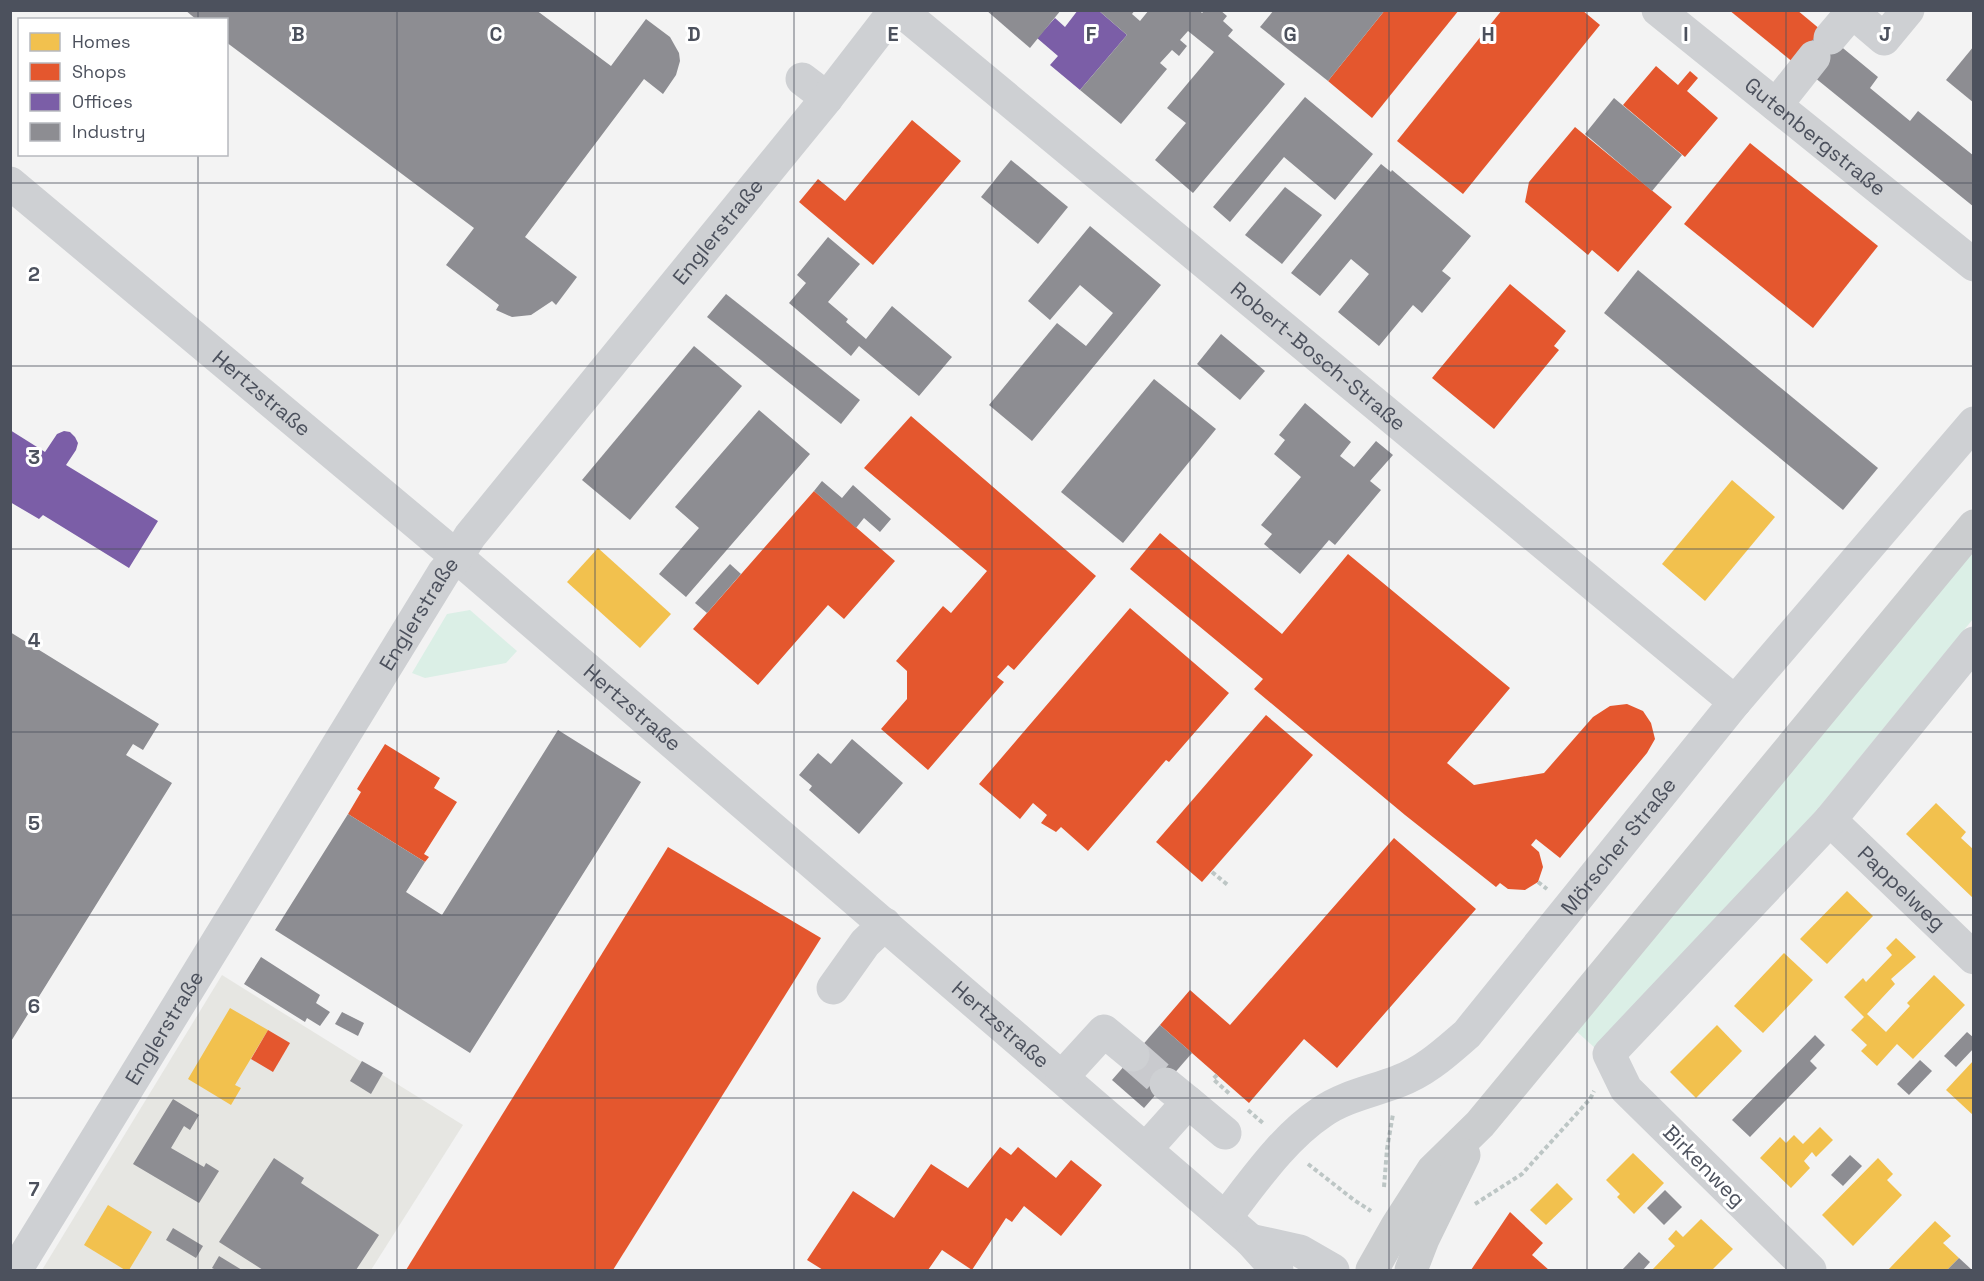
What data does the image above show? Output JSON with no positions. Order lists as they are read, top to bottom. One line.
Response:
{"streets":{"street":["Gutenbergstraße","Englerstraße","Robert-Bosch-Straße","Hertzstraße","Mörscher Straße","Pappelweg","Birkenweg"]},"crossings":[["Englerstraße","Hertzstraße"],["Robert-Bosch-Straße","Mörscher Straße"],["Hertzstraße","Mörscher Straße"]],"legend":["Homes","Shops","Offices","Industry"],"grid":{"columns":["B","C","D","E","F","G","H","I","J"],"rows":["2","3","4","5","6","7"]}}
